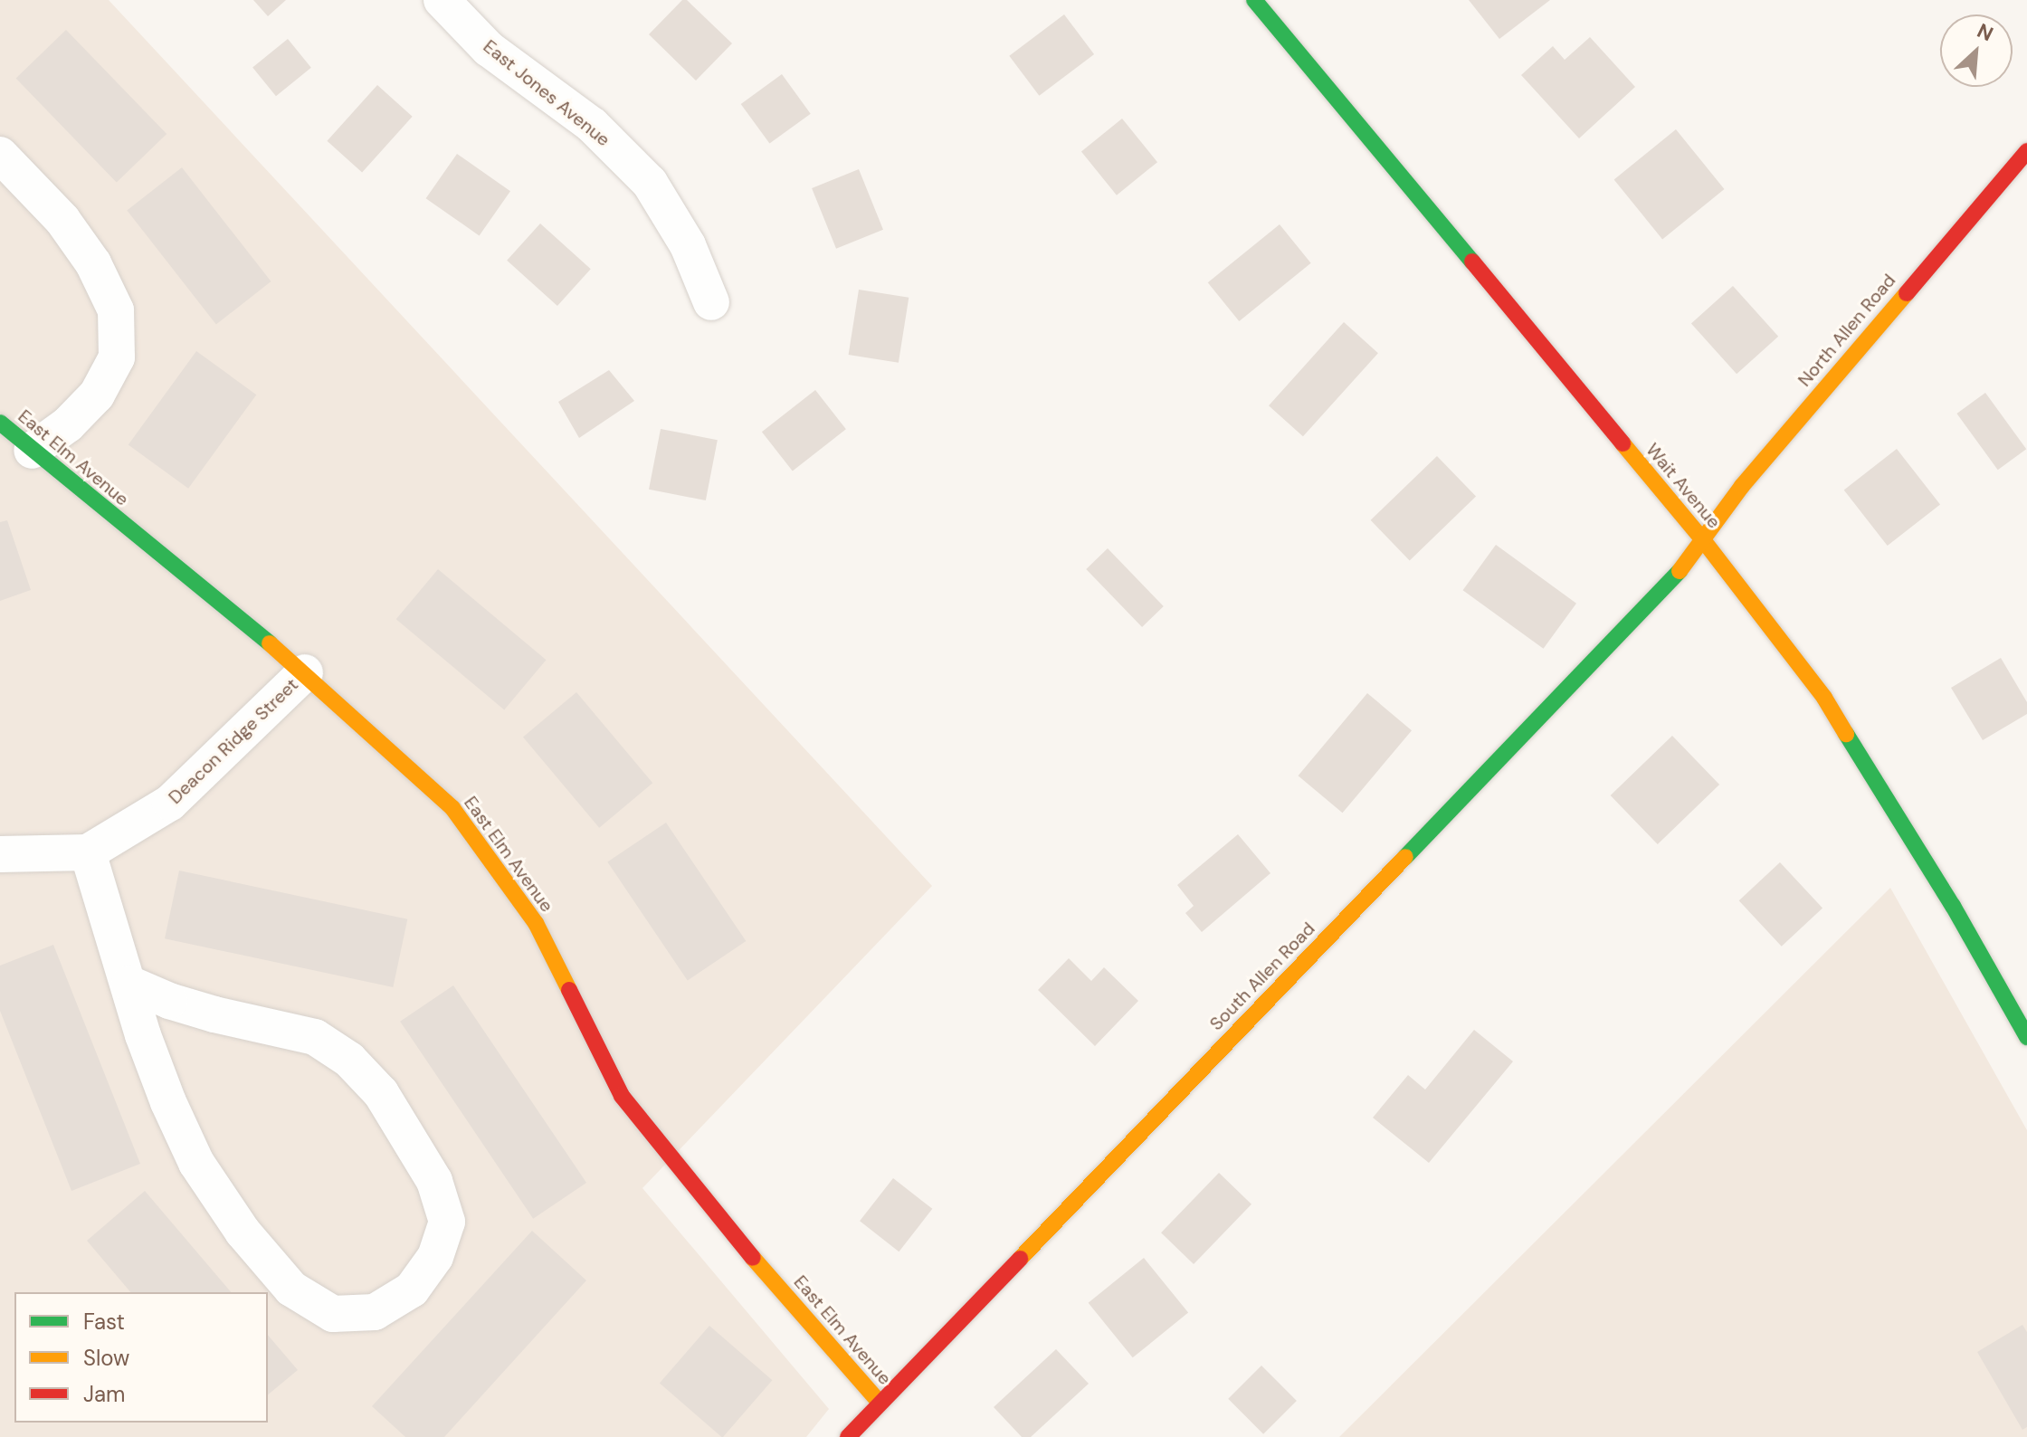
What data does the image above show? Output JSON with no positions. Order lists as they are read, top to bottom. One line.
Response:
{"streets":{"street":["East Jones Avenue","North Allen Road","East Elm Avenue","Wait Avenue","Deacon Ridge Street","South Allen Road"]},"crossings":[["North Allen Road","Wait Avenue"],["North Allen Road","South Allen Road"],["East Elm Avenue","Deacon Ridge Street"],["East Elm Avenue","South Allen Road"],["Wait Avenue","South Allen Road"]],"legend":["Fast","Slow","Jam"],"north":"top right"}
